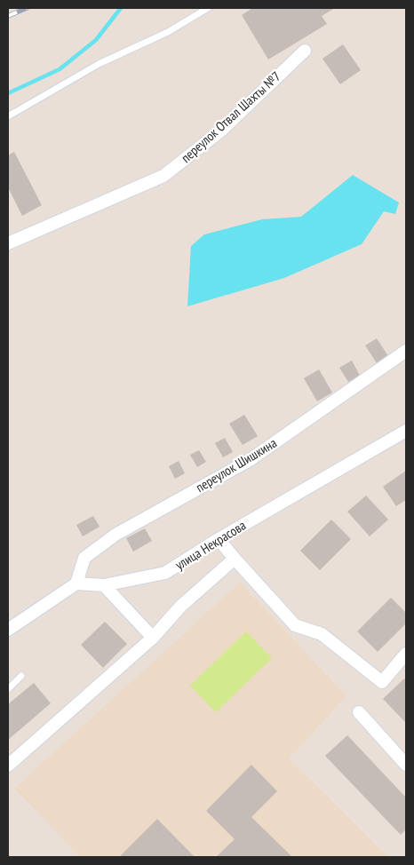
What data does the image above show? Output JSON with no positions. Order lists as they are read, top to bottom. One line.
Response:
{"streets":{"street":["переулок Отвал Шахты №7","переулок Шишкина","улица Некрасова"]},"crossings":[["переулок Шишкина","улица Некрасова"]]}
